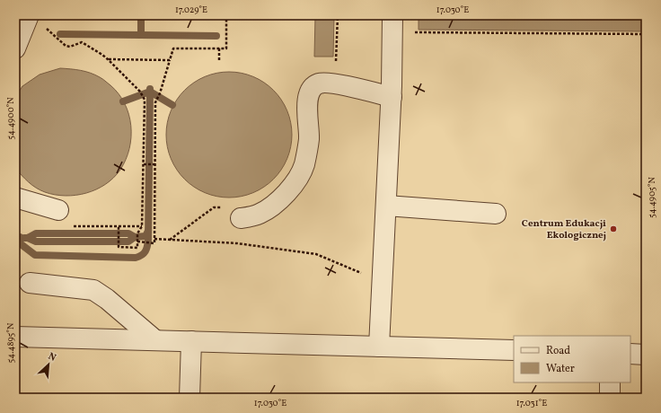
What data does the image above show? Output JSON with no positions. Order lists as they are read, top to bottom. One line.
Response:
{"places":["Centrum Edukacji Ekologicznej"],"legend":["Road","Water"],"north":"top right","coordinates":["17.029°E","17.030°E","54.4900°N","54.4905°N","54.4895°N","17.031°E"]}
